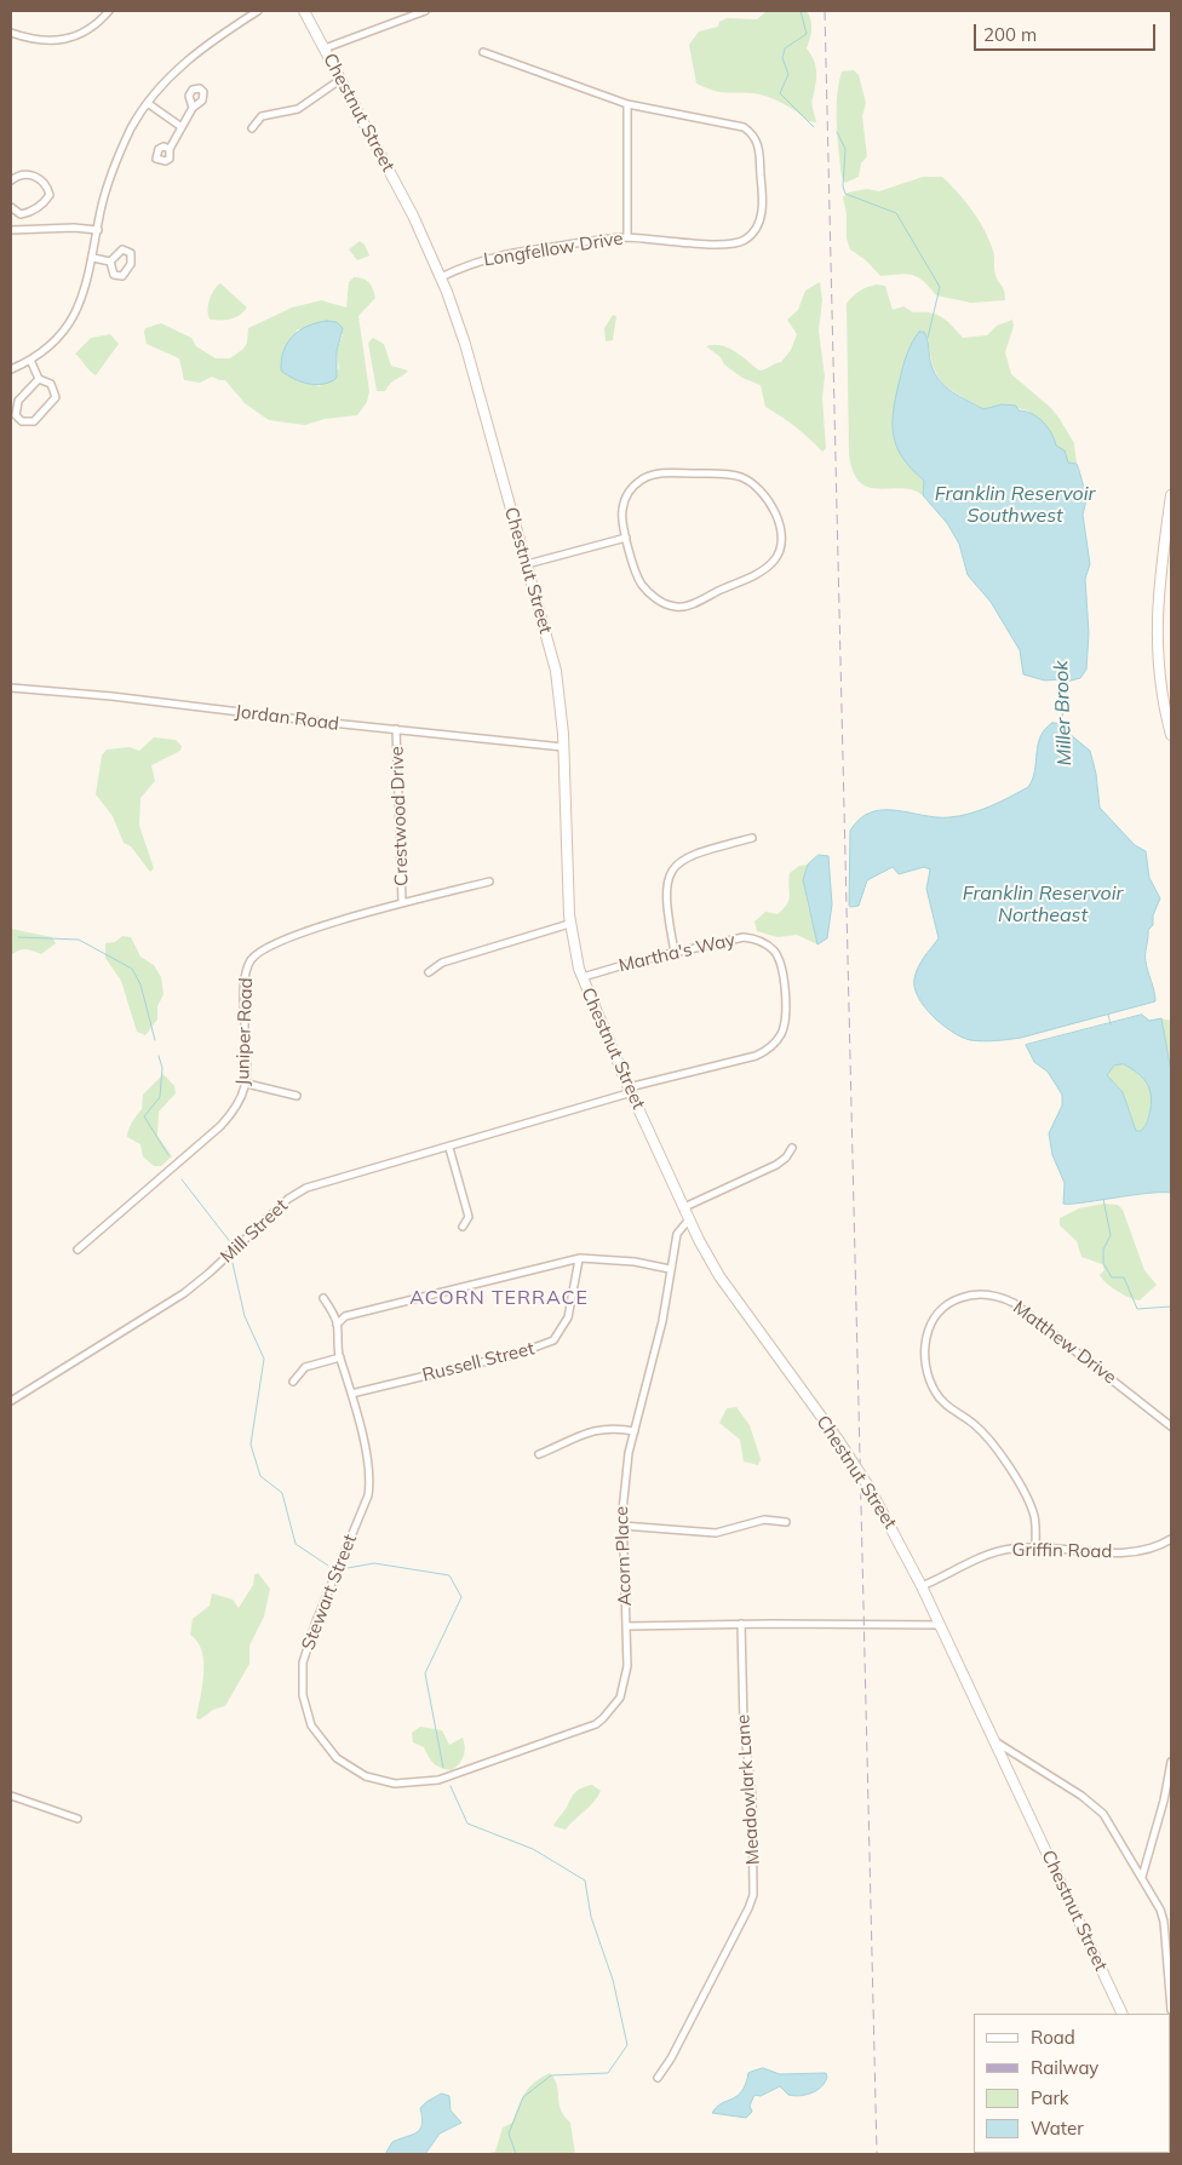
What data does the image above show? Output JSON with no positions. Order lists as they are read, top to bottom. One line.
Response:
{"streets":{"main road":["Chestnut Street"],"street":["Longfellow Drive","Jordan Road","Crestwood Drive","Martha's Way","Juniper Road","Mill Street","Matthew Drive","Russell Street","Griffin Road","Acorn Place","Stewart Street","Meadowlark Lane"]},"crossings":[["Chestnut Street","Longfellow Drive"],["Chestnut Street","Jordan Road"],["Chestnut Street","Martha's Way"],["Chestnut Street","Mill Street"],["Chestnut Street","Griffin Road"],["Chestnut Street","Acorn Place"],["Jordan Road","Crestwood Drive"],["Crestwood Drive","Juniper Road"],["Martha's Way","Mill Street"],["Matthew Drive","Griffin Road"],["Russell Street","Stewart Street"],["Acorn Place","Stewart Street"],["Acorn Place","Meadowlark Lane"]],"districts":["ACORN TERRACE"],"water":["Franklin Reservoir Southwest","Miller Brook","Franklin Reservoir Northeast"],"legend":["Road","Railway","Park","Water"],"scale_bar":"200 m"}
